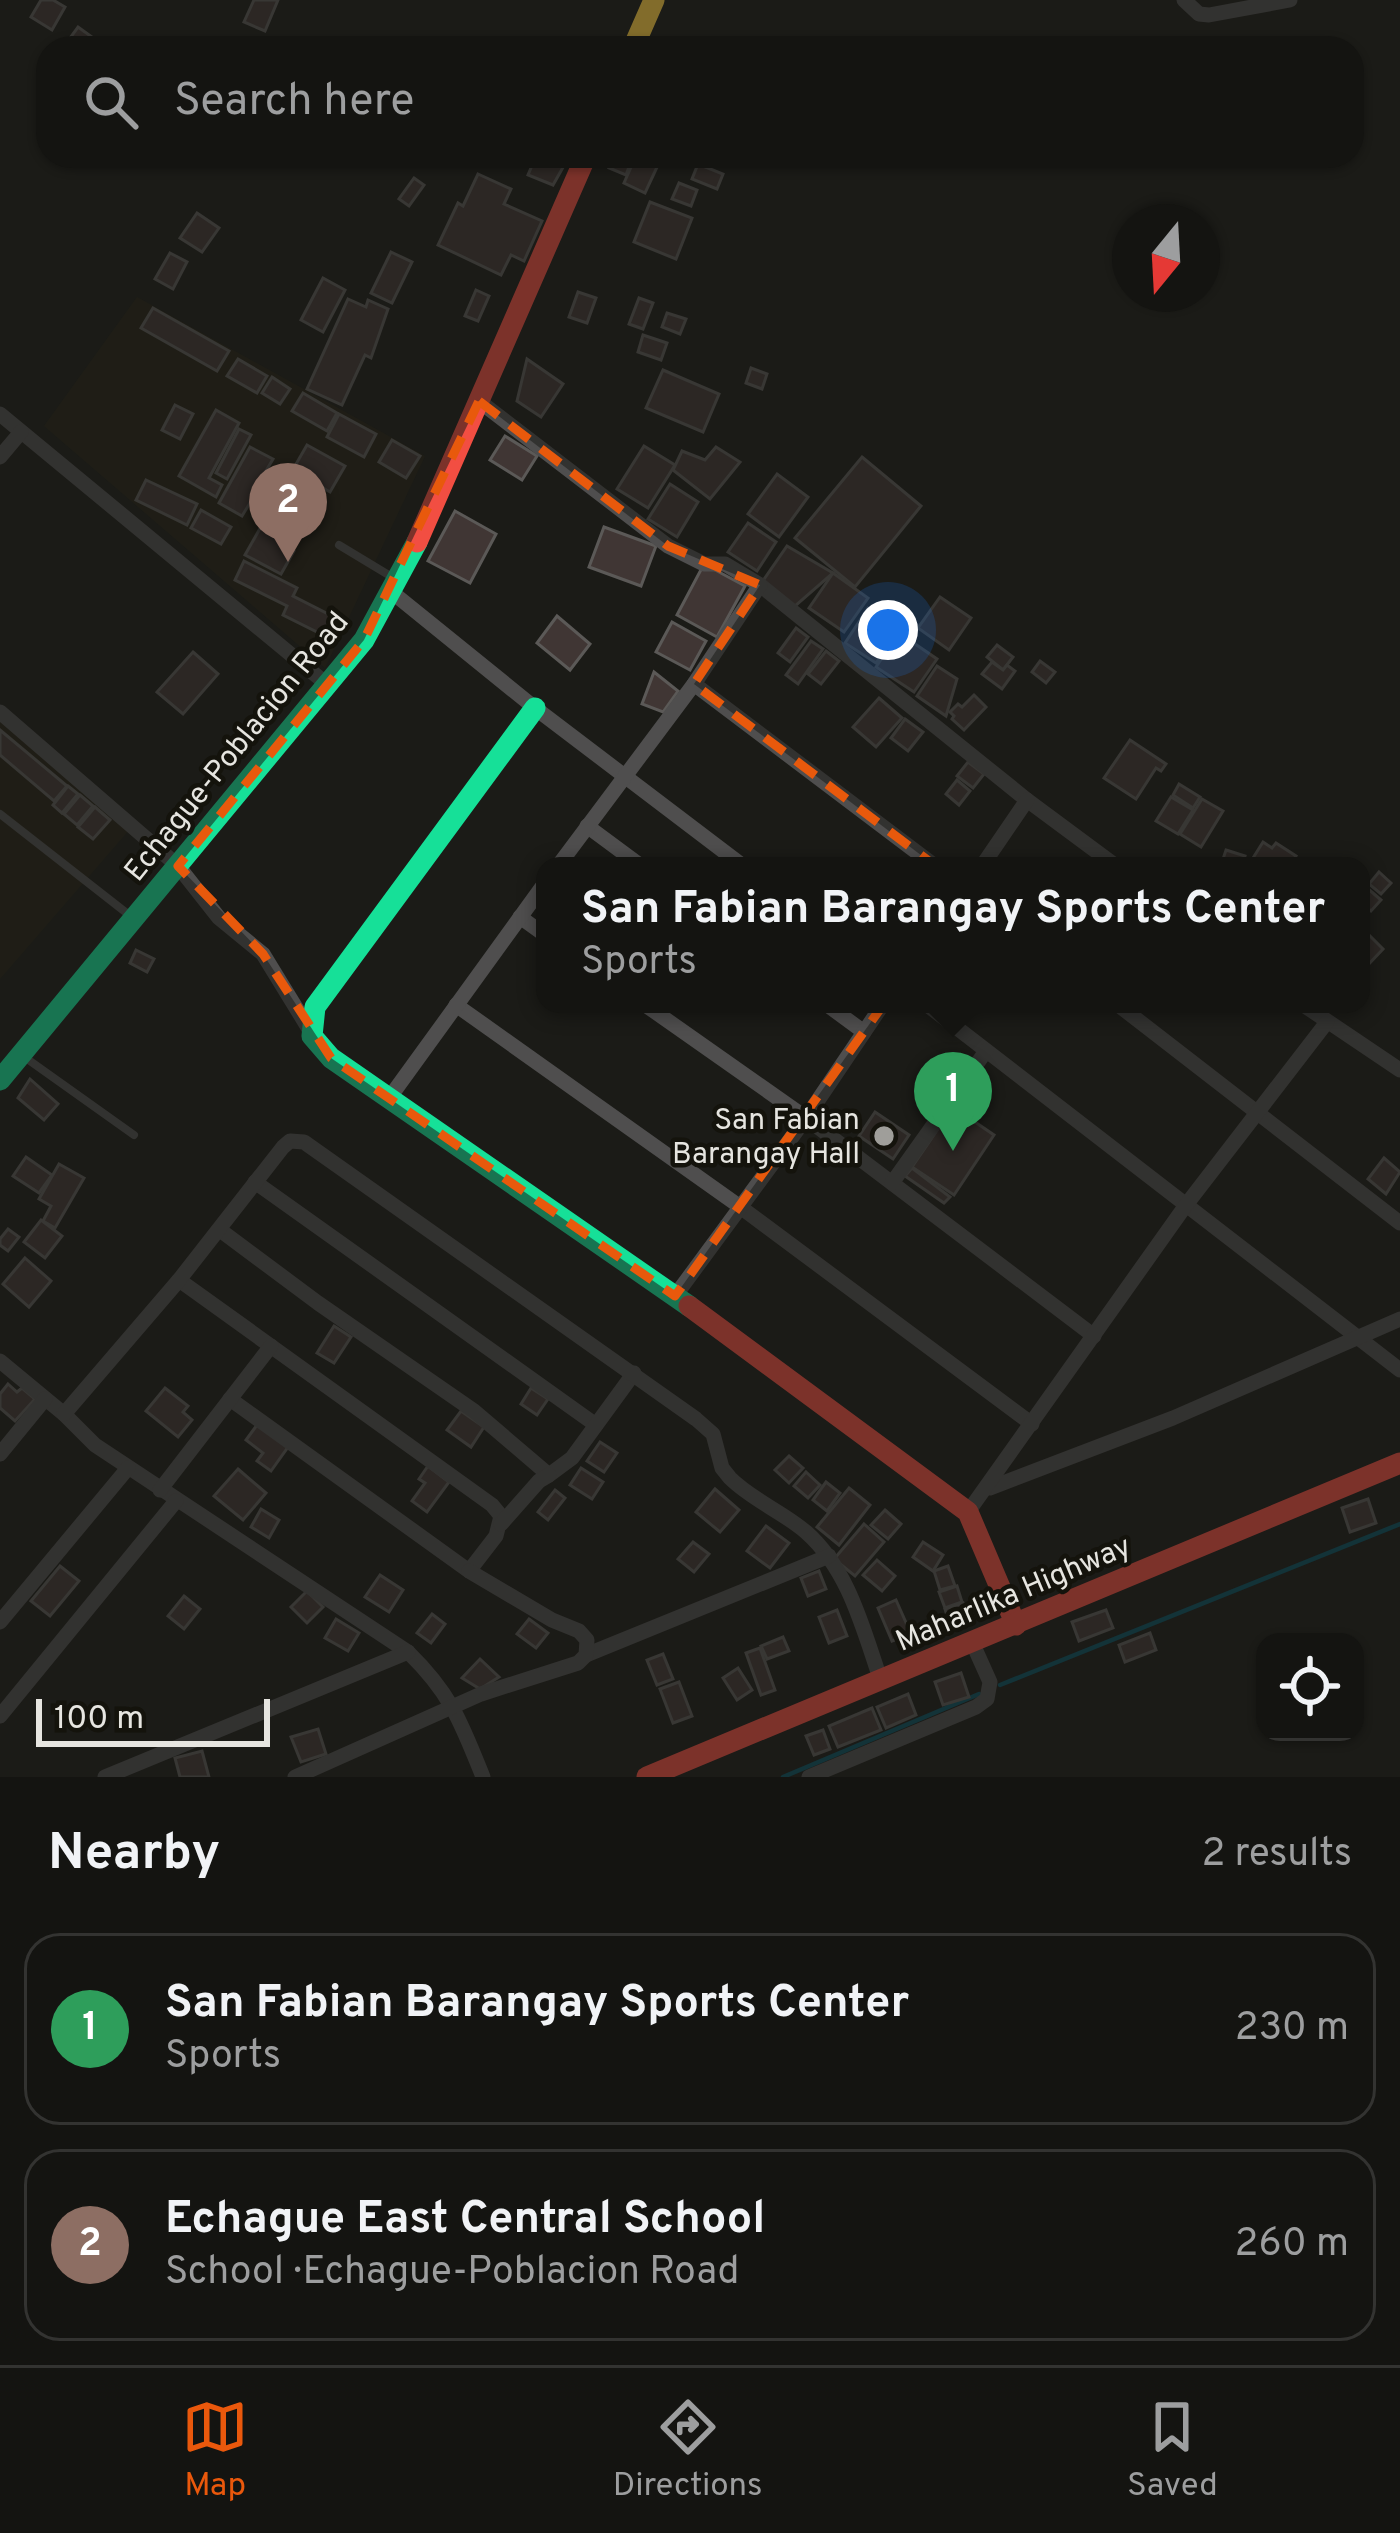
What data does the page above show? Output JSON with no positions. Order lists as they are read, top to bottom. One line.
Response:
{"streets":{"main road":["Echague-Poblacion Road","Maharlika Highway"]},"places":["San Fabian Barangay Hall"],"scale_bar":"100 m","north":"bottom","page":{"search":"Search here","pins":["2","1"],"popup":["San Fabian Barangay Sports Center","Sports"],"scale":"100 m","heading":["Nearby","2 results"],"list":[{"mark":"1","name":"San Fabian Barangay Sports Center","note":"Sports","value":"230 m"},{"mark":"2","name":"Echague East Central School","note":"School · Echague-Poblacion Road","value":"260 m"}],"nav":["Map","Directions","Saved"]}}
